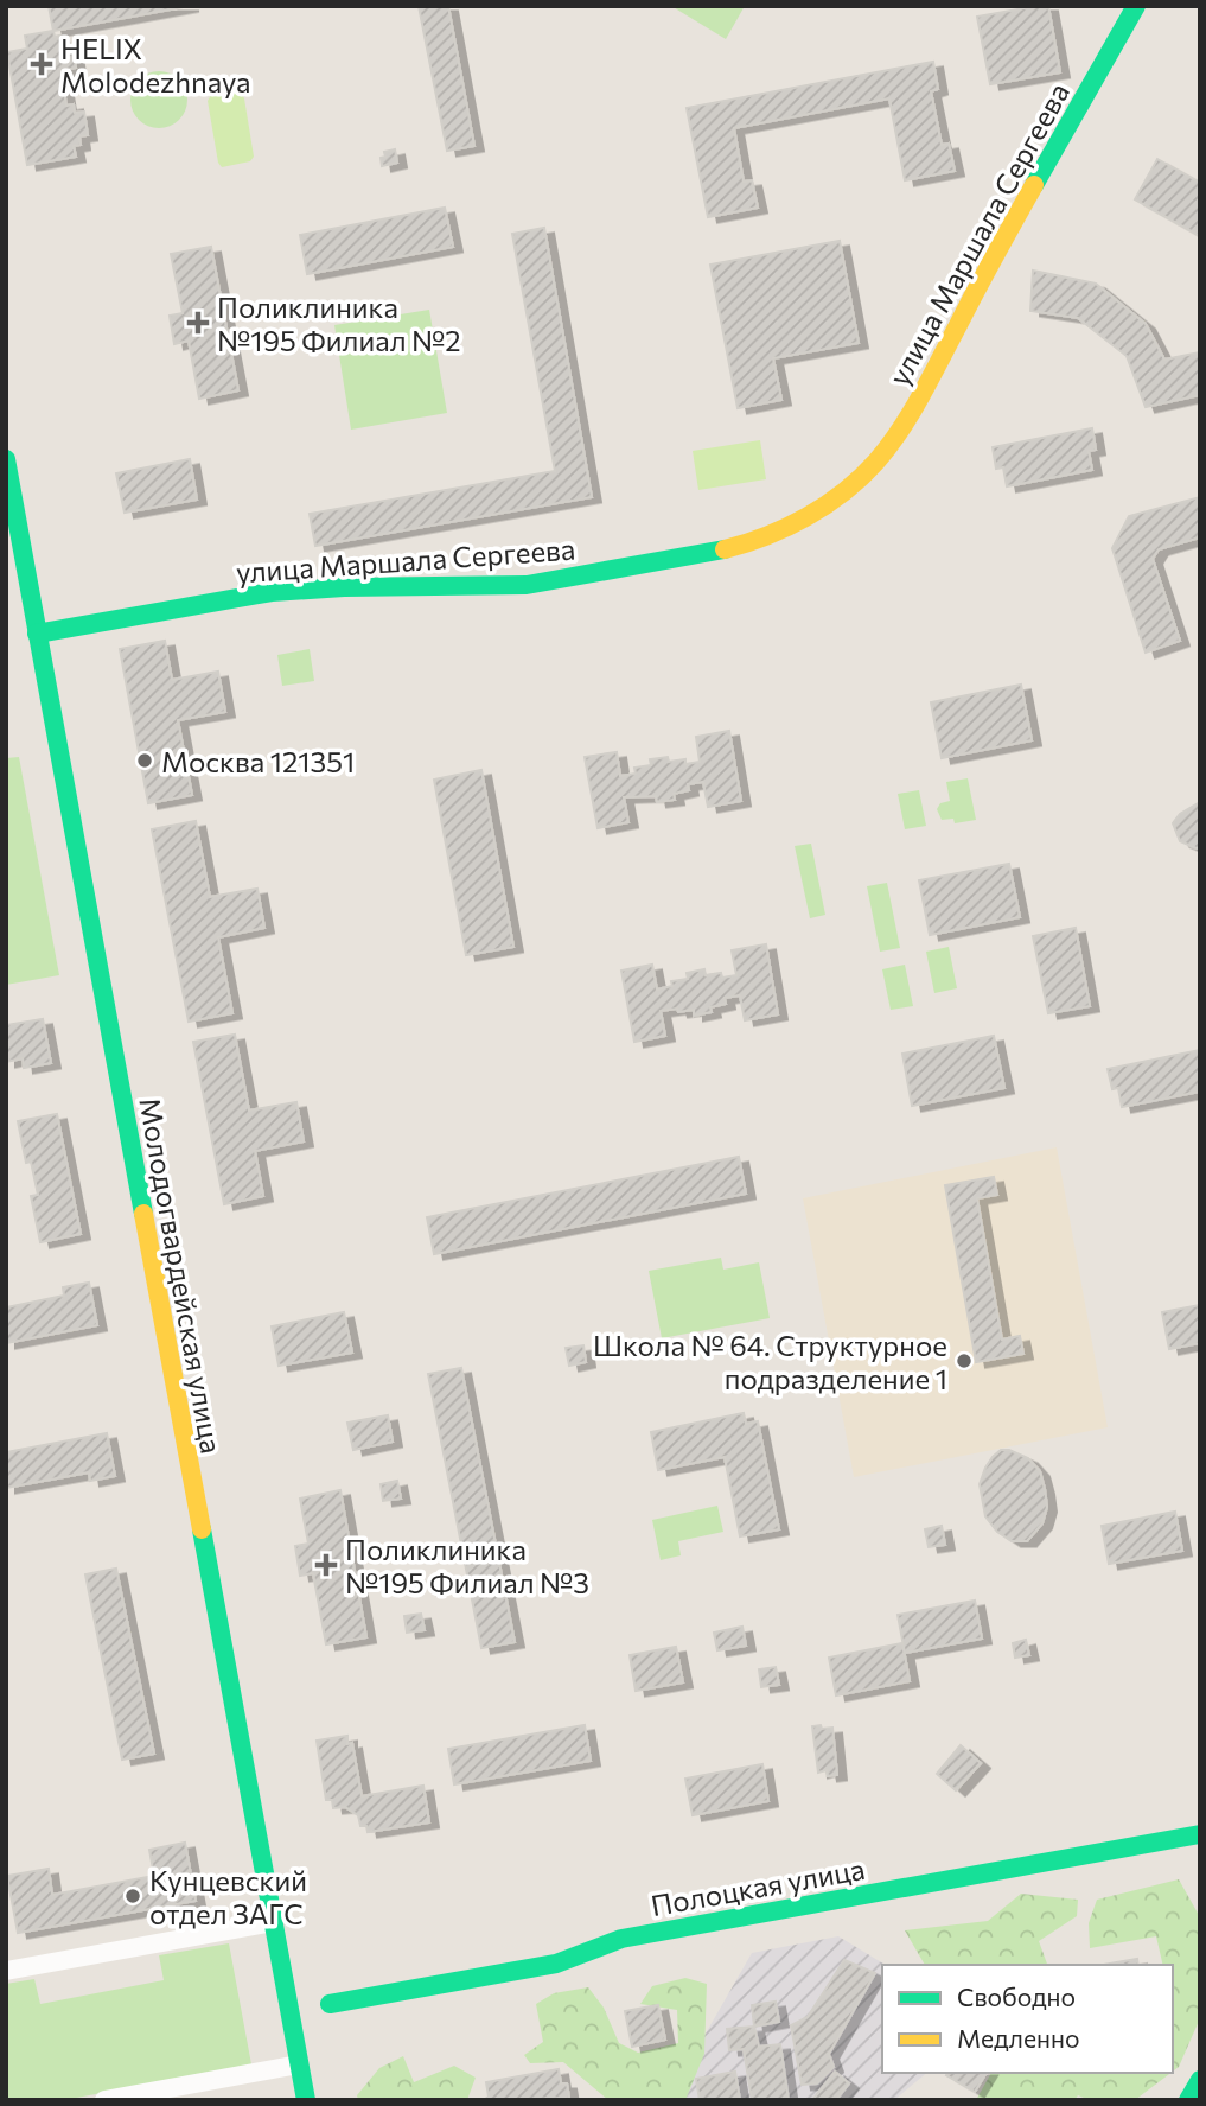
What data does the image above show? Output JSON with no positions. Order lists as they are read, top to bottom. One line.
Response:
{"streets":{"street":["улица Маршала Сергеева","Молодогвардейская улица","Полоцкая улица"]},"crossings":[["улица Маршала Сергеева","Молодогвардейская улица"]],"places":{"health":["HELIX Molodezhnaya","Поликлиника №195 Филиал №2","Поликлиника №195 Филиал №3"],"other":["Москва 121351","Школа № 64. Структурное подразделение 1","Кунцевский отдел ЗАГС"]},"legend":["Свободно","Медленно"]}
